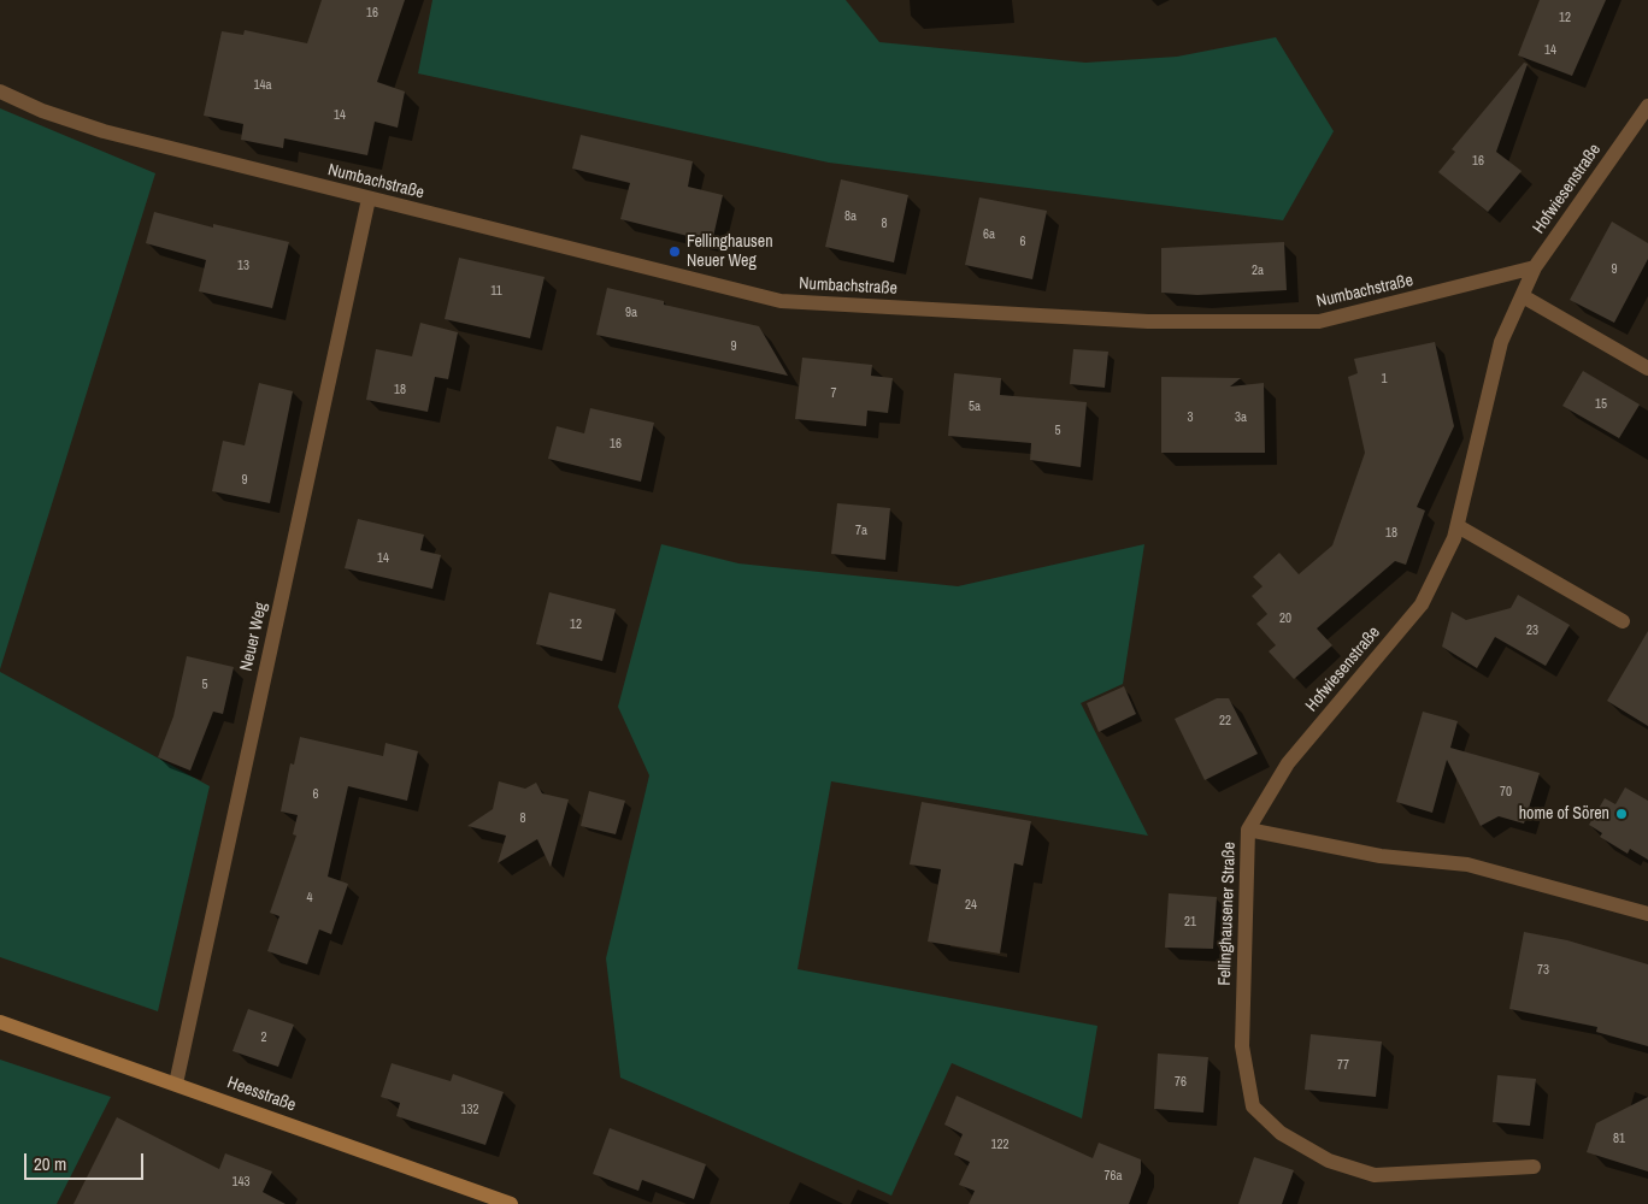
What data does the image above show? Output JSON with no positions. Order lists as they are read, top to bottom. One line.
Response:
{"streets":{"main road":["Heesstraße"],"street":["Numbachstraße","Hofwiesenstraße","Neuer Weg","Fellinghausener Straße"]},"crossings":[["Numbachstraße","Hofwiesenstraße"],["Numbachstraße","Neuer Weg"],["Hofwiesenstraße","Fellinghausener Straße"],["Neuer Weg","Heesstraße"]],"places":["Fellinghausen Neuer Weg","home of Sören"],"house_numbers":["16","12","14","14a","14","16","8a","8","6a","6","13","9","2a","11","9a","9","1","18","7","15","5a","3","3a","5","16","9","7a","18","14","20","12","23","5","22","70","6","8","4","24","21","73","2","77","76","132","81","122","76a","143"],"scale_bar":"20 m"}
